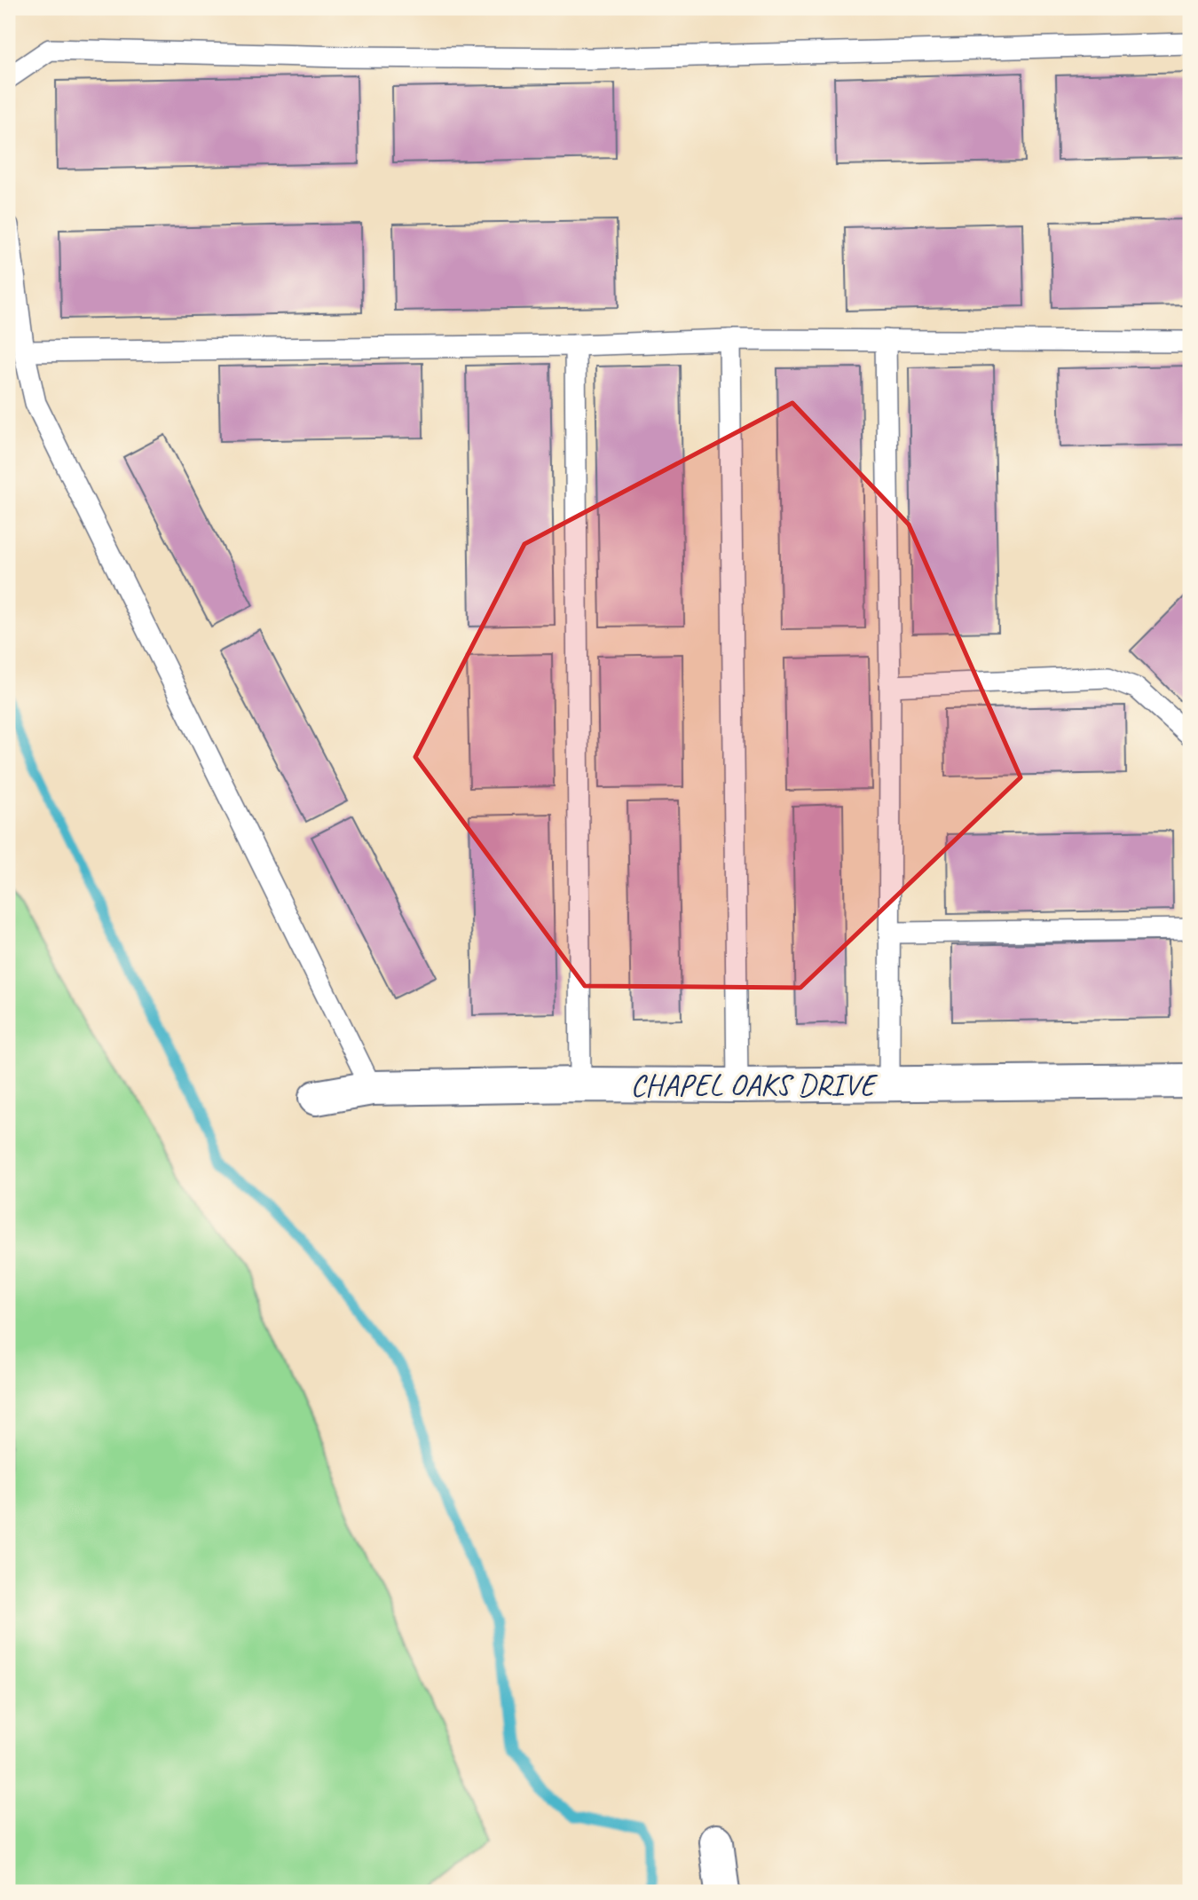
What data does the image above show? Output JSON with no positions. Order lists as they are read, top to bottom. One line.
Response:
{"streets":{"street":["CHAPEL OAKS DRIVE"]}}
